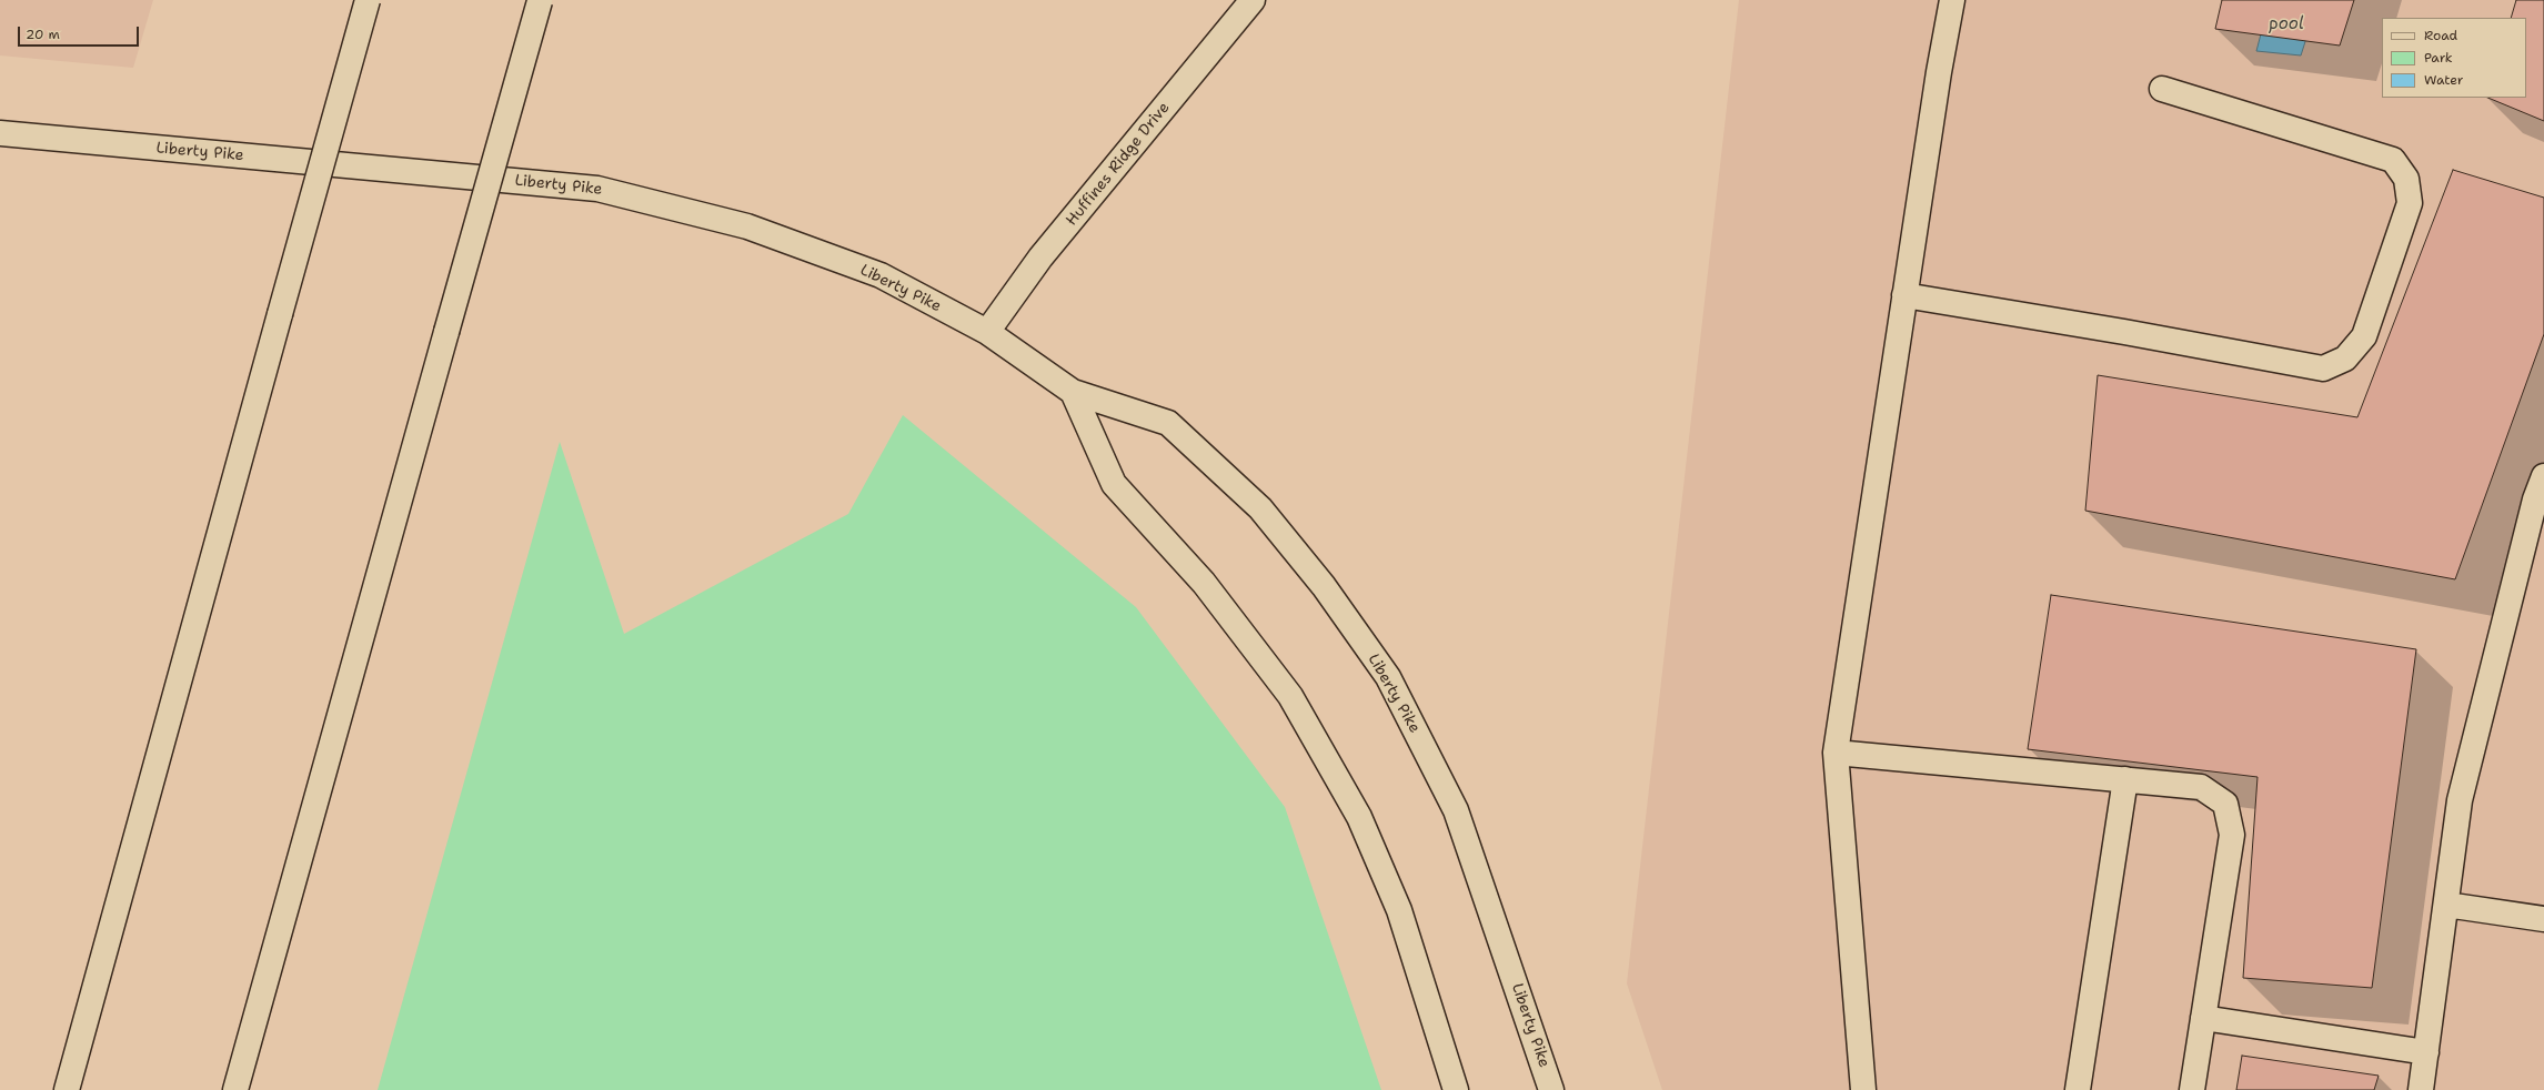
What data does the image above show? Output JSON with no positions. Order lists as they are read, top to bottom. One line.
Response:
{"streets":{"main road":["Liberty Pike","Huffines Ridge Drive"]},"crossings":[["Liberty Pike","Huffines Ridge Drive"]],"water":["pool"],"legend":["Road","Park","Water"],"scale_bar":"20 m"}
